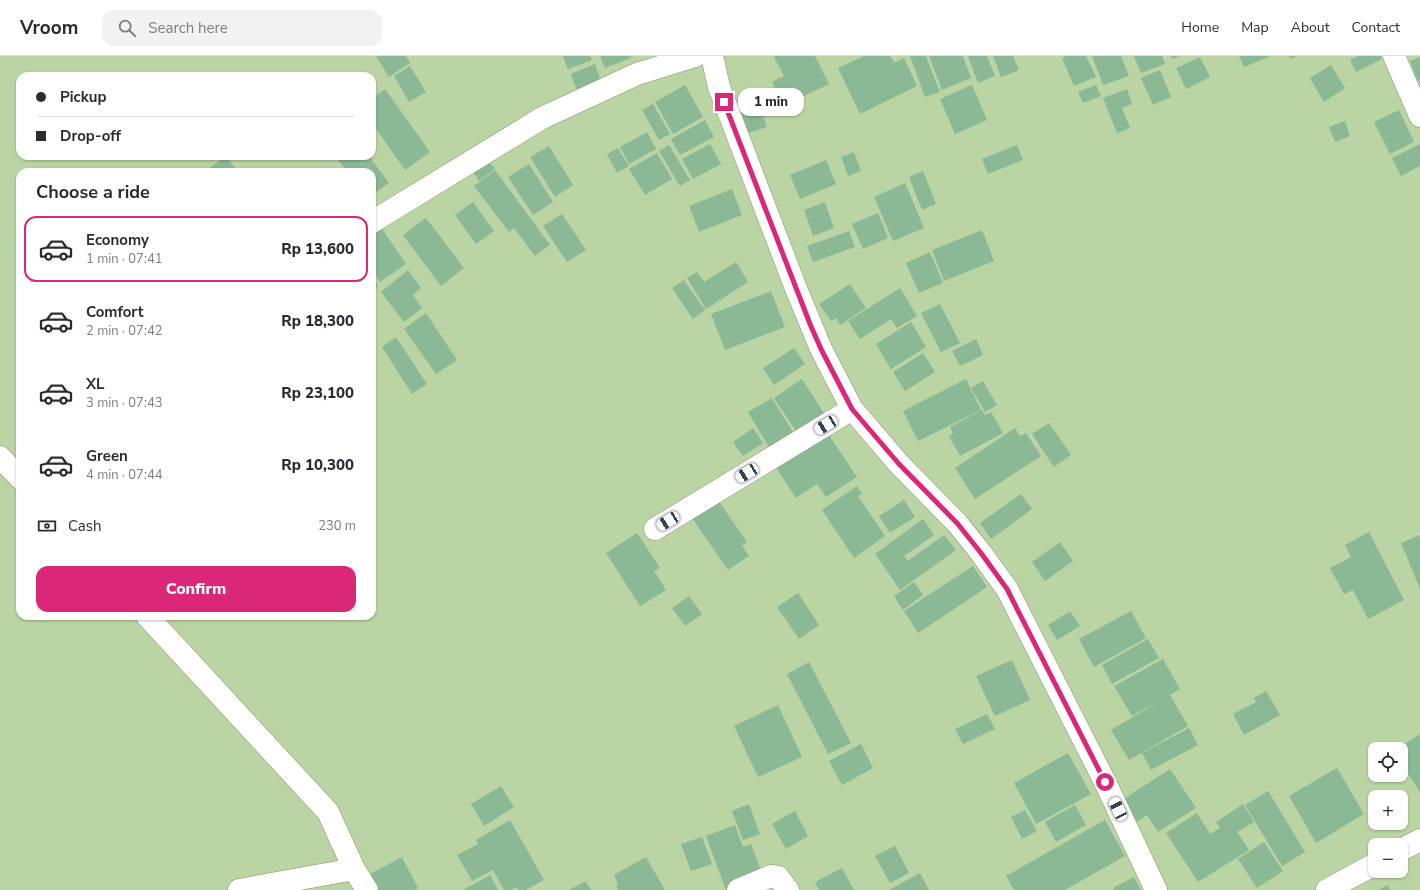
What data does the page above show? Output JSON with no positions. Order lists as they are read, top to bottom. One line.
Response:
{"page":{"header":"Vroom","search":"Search here","nav":["Home","Map","About","Contact"],"banner":["Pickup","Drop-off"],"bubble":"1 min","heading":"Choose a ride","list":[{"name":"Economy","note":"1 min · 07:41","value":"Rp 13,600"},{"name":"Comfort","note":"2 min · 07:42","value":"Rp 18,300"},{"name":"XL","note":"3 min · 07:43","value":"Rp 23,100"},{"name":"Green","note":"4 min · 07:44","value":"Rp 10,300"}],"pay":["Cash","230 m"],"buttons":"Confirm","map_buttons":["+","−"]}}
